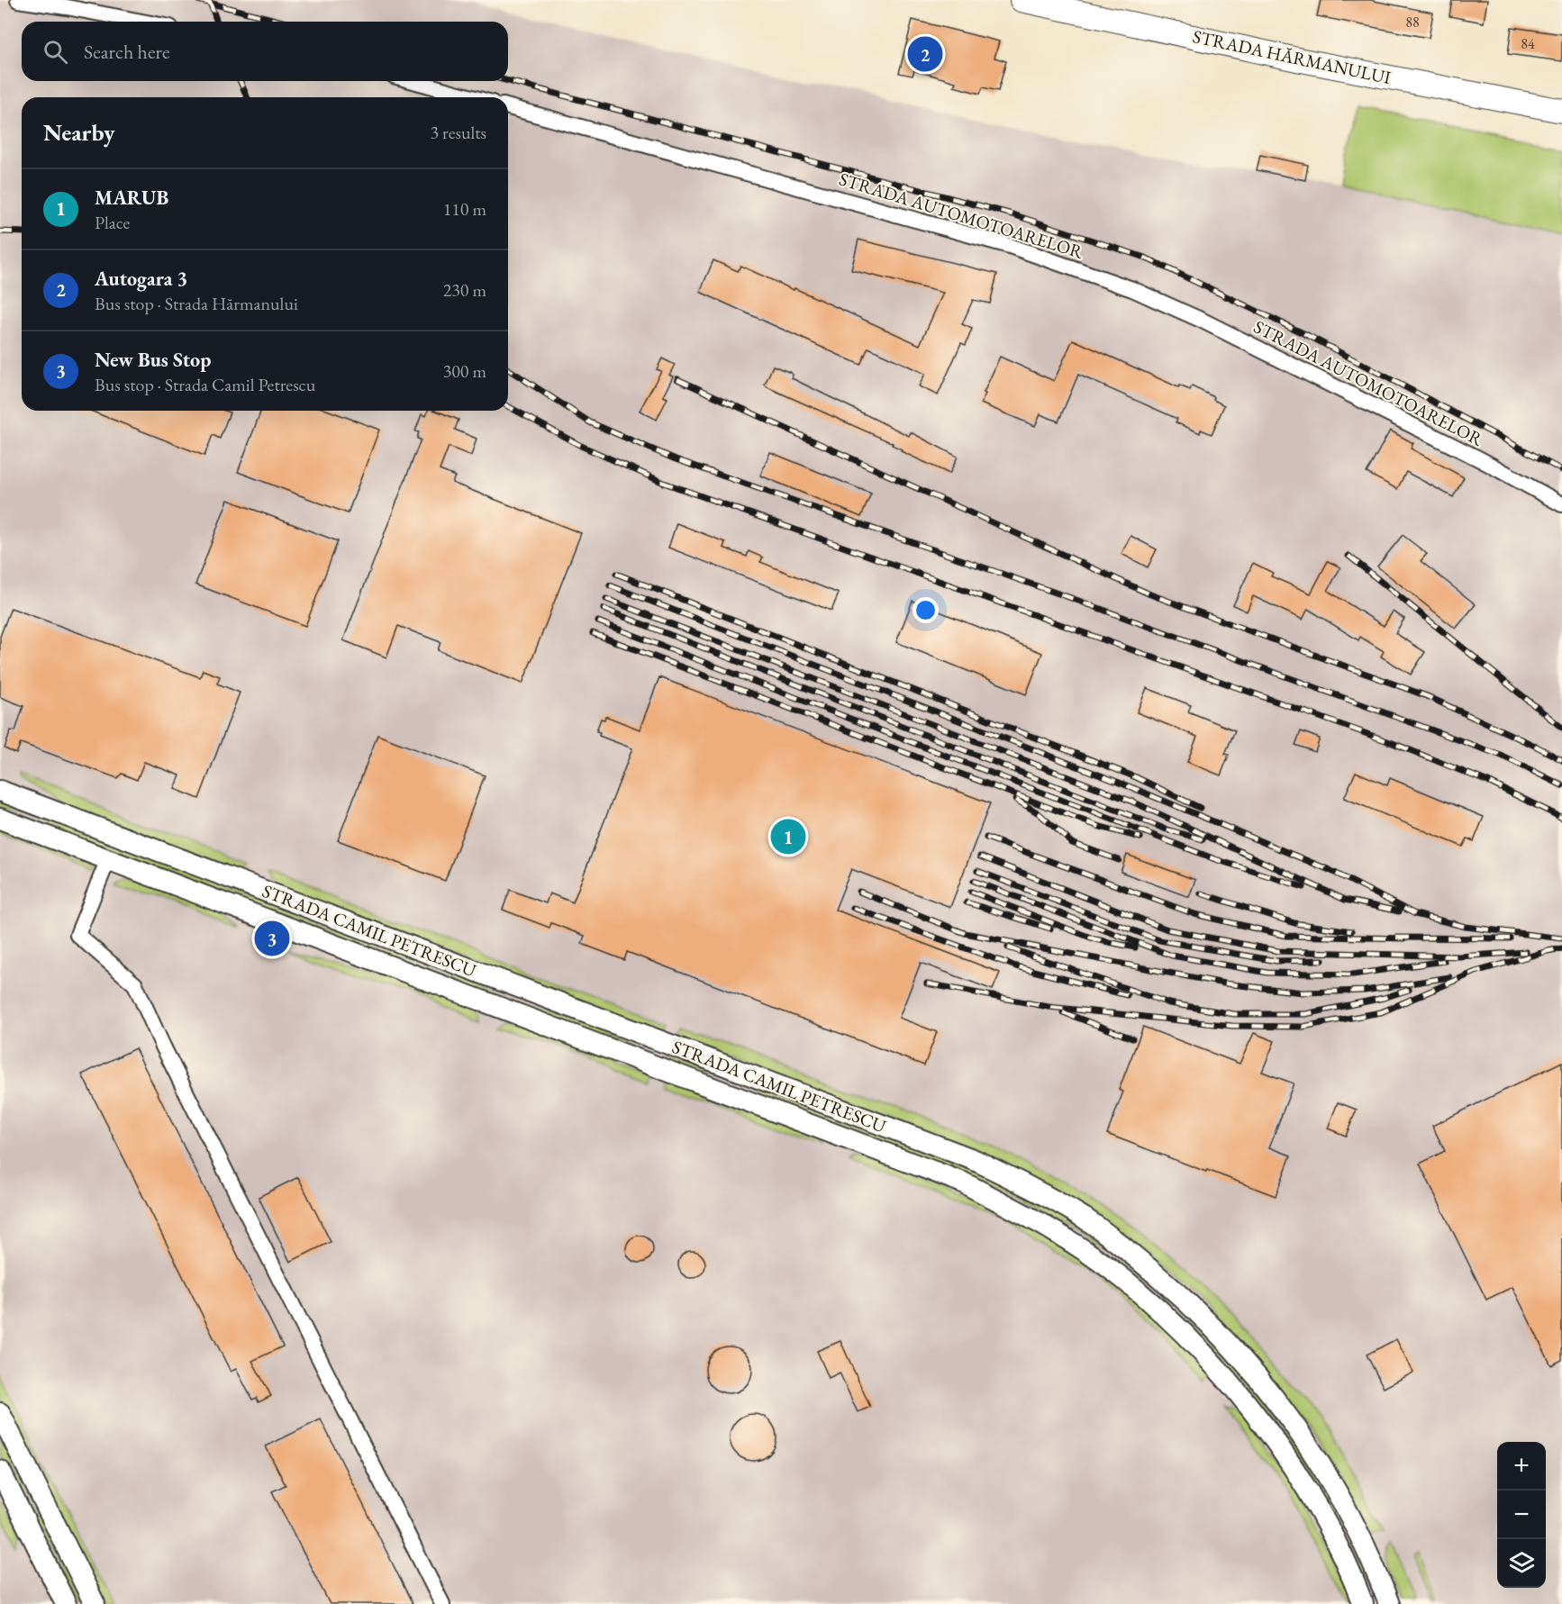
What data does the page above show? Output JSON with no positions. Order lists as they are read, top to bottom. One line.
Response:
{"streets":{"main road":["STRADA HĂRMANULUI"],"street":["STRADA AUTOMOTOARELOR","STRADA CAMIL PETRESCU"]},"house_numbers":["88","84"],"page":{"search":"Search here","pins":["2","1","3"],"heading":["Nearby","3 results"],"list":[{"mark":"1","name":"MARUB","note":"Place","value":"110 m"},{"mark":"2","name":"Autogara 3","note":"Bus stop · Strada Hărmanului","value":"230 m"},{"mark":"3","name":"New Bus Stop","note":"Bus stop · Strada Camil Petrescu","value":"300 m"}],"map_buttons":["+","−"]}}
